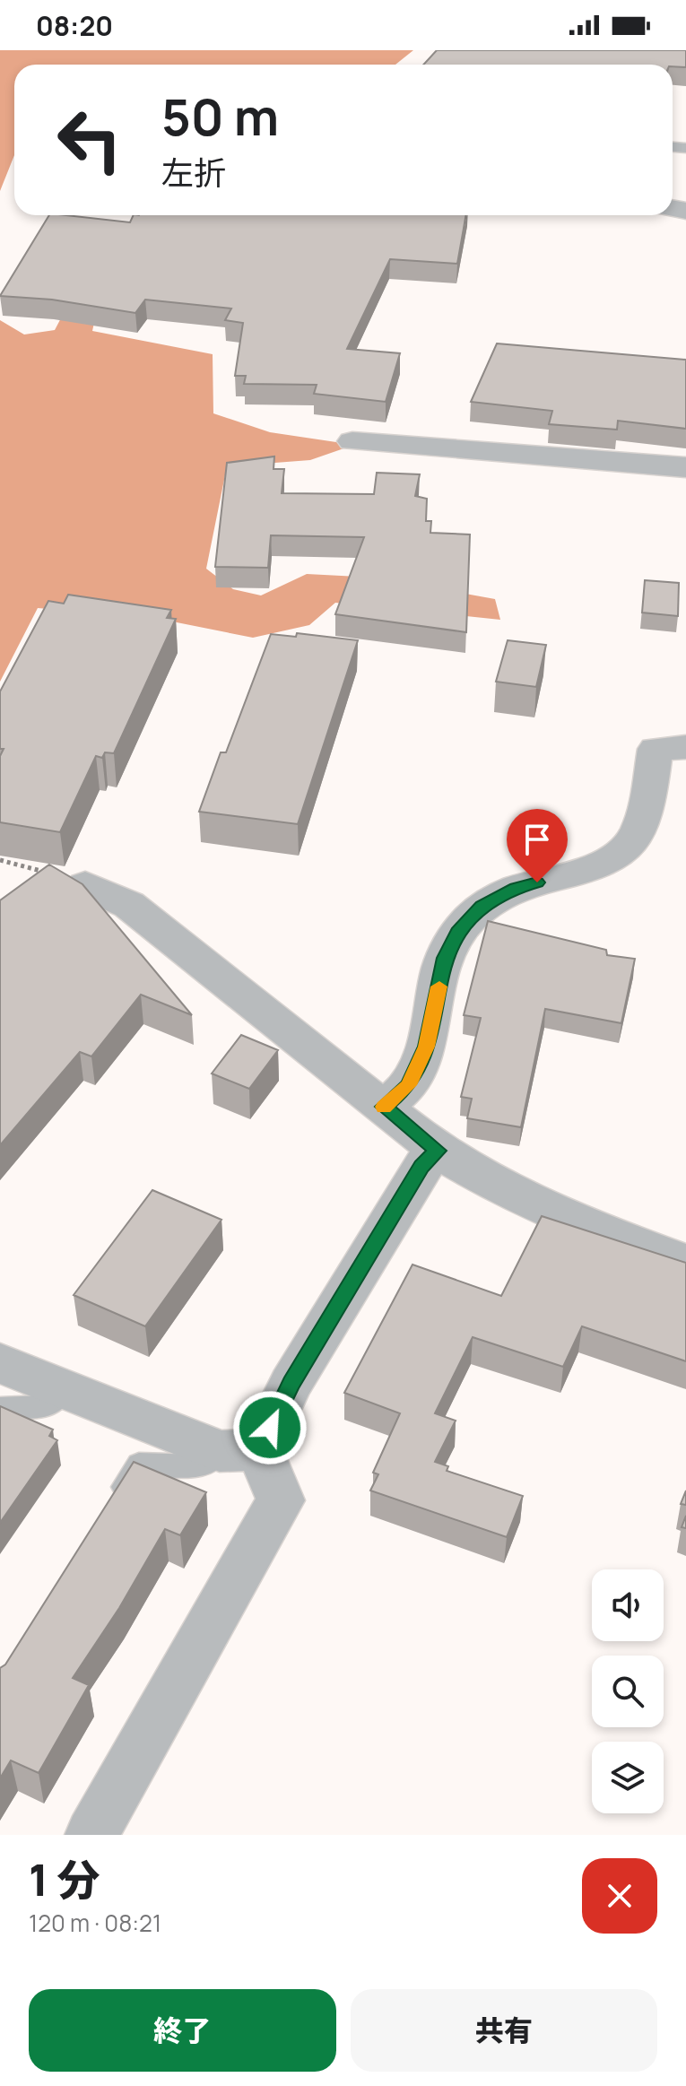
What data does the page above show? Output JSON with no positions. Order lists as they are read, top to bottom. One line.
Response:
{"page":{"status":"08:20","turn":["50 m","左折"],"heading":["1 分","120 m · 08:21"],"buttons":["終了","共有"]}}
